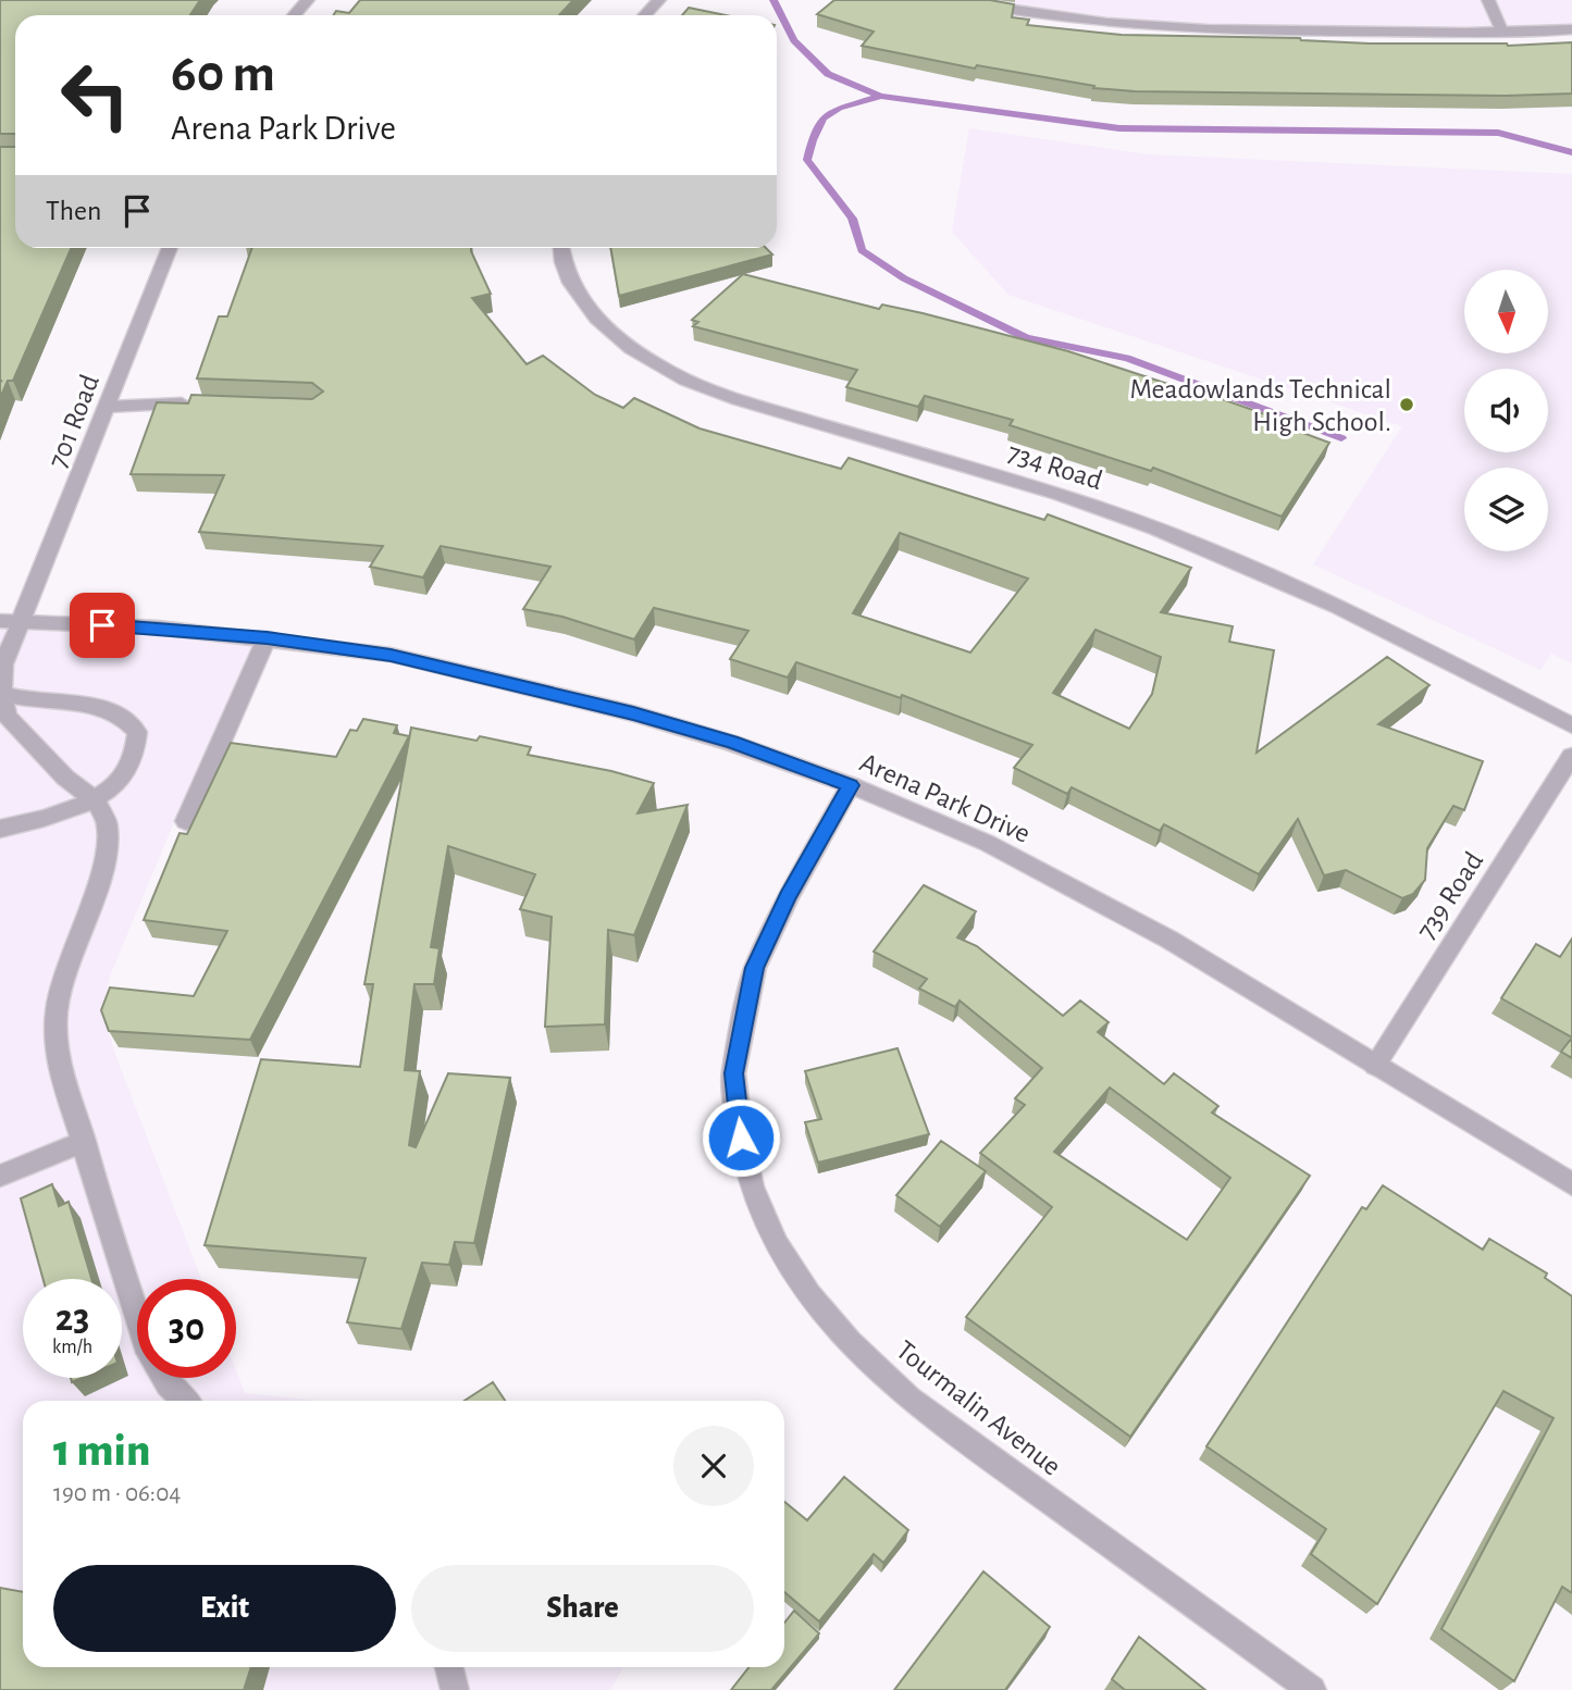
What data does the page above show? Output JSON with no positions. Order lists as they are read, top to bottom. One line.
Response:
{"streets":{"street":["701 Road","734 Road","Arena Park Drive","739 Road","Tourmalin Avenue"]},"crossings":[["701 Road","Arena Park Drive"],["Arena Park Drive","739 Road"],["Arena Park Drive","Tourmalin Avenue"]],"places":["Meadowlands Technical High School."],"north":"bottom","page":{"turn":["60 m","Arena Park Drive"],"then":"Then","speed":"23 km/h","limit":"30","heading":["1 min","190 m · 06:04"],"buttons":["Exit","Share"]}}
